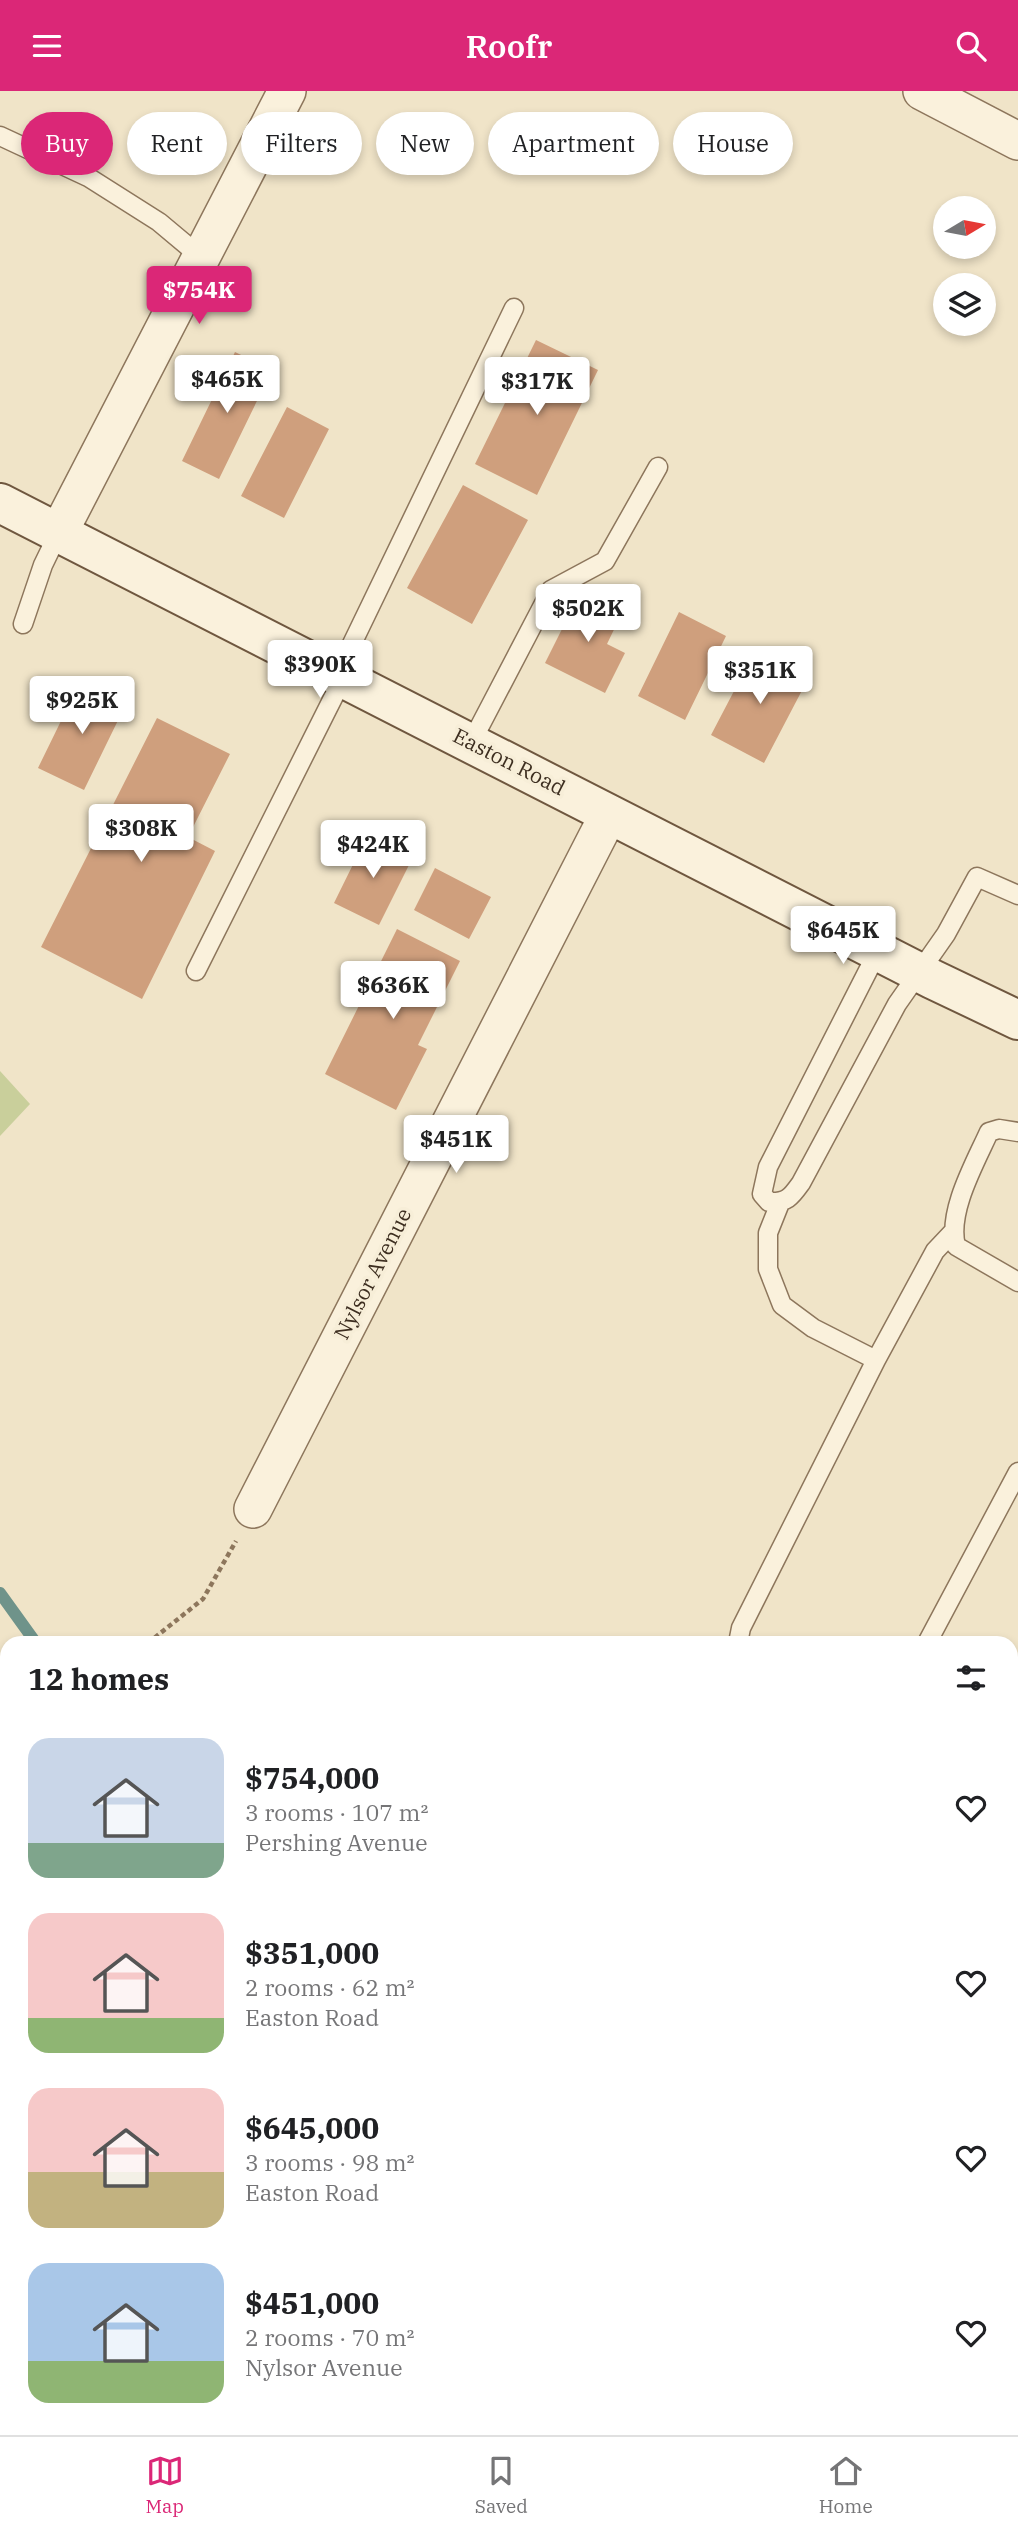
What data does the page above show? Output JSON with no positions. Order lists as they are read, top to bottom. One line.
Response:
{"streets":{"main road":["Easton Road"],"street":["Nylsor Avenue"]},"crossings":[["Easton Road","Nylsor Avenue"]],"north":"right","page":{"header":"Roofr","chip":["Buy","Rent","Filters","New","Apartment","House"],"price":["$754K","$465K","$317K","$502K","$390K","$351K","$925K","$308K","$424K","$645K","$636K","$451K"],"heading":"12 homes","list":[{"name":"$754,000","note":"3 rooms · 107 m² · Pershing Avenue"},{"name":"$351,000","note":"2 rooms · 62 m² · Easton Road"},{"name":"$645,000","note":"3 rooms · 98 m² · Easton Road"},{"name":"$451,000","note":"2 rooms · 70 m² · Nylsor Avenue"}],"tabs":["Map","Saved","Home"]}}
